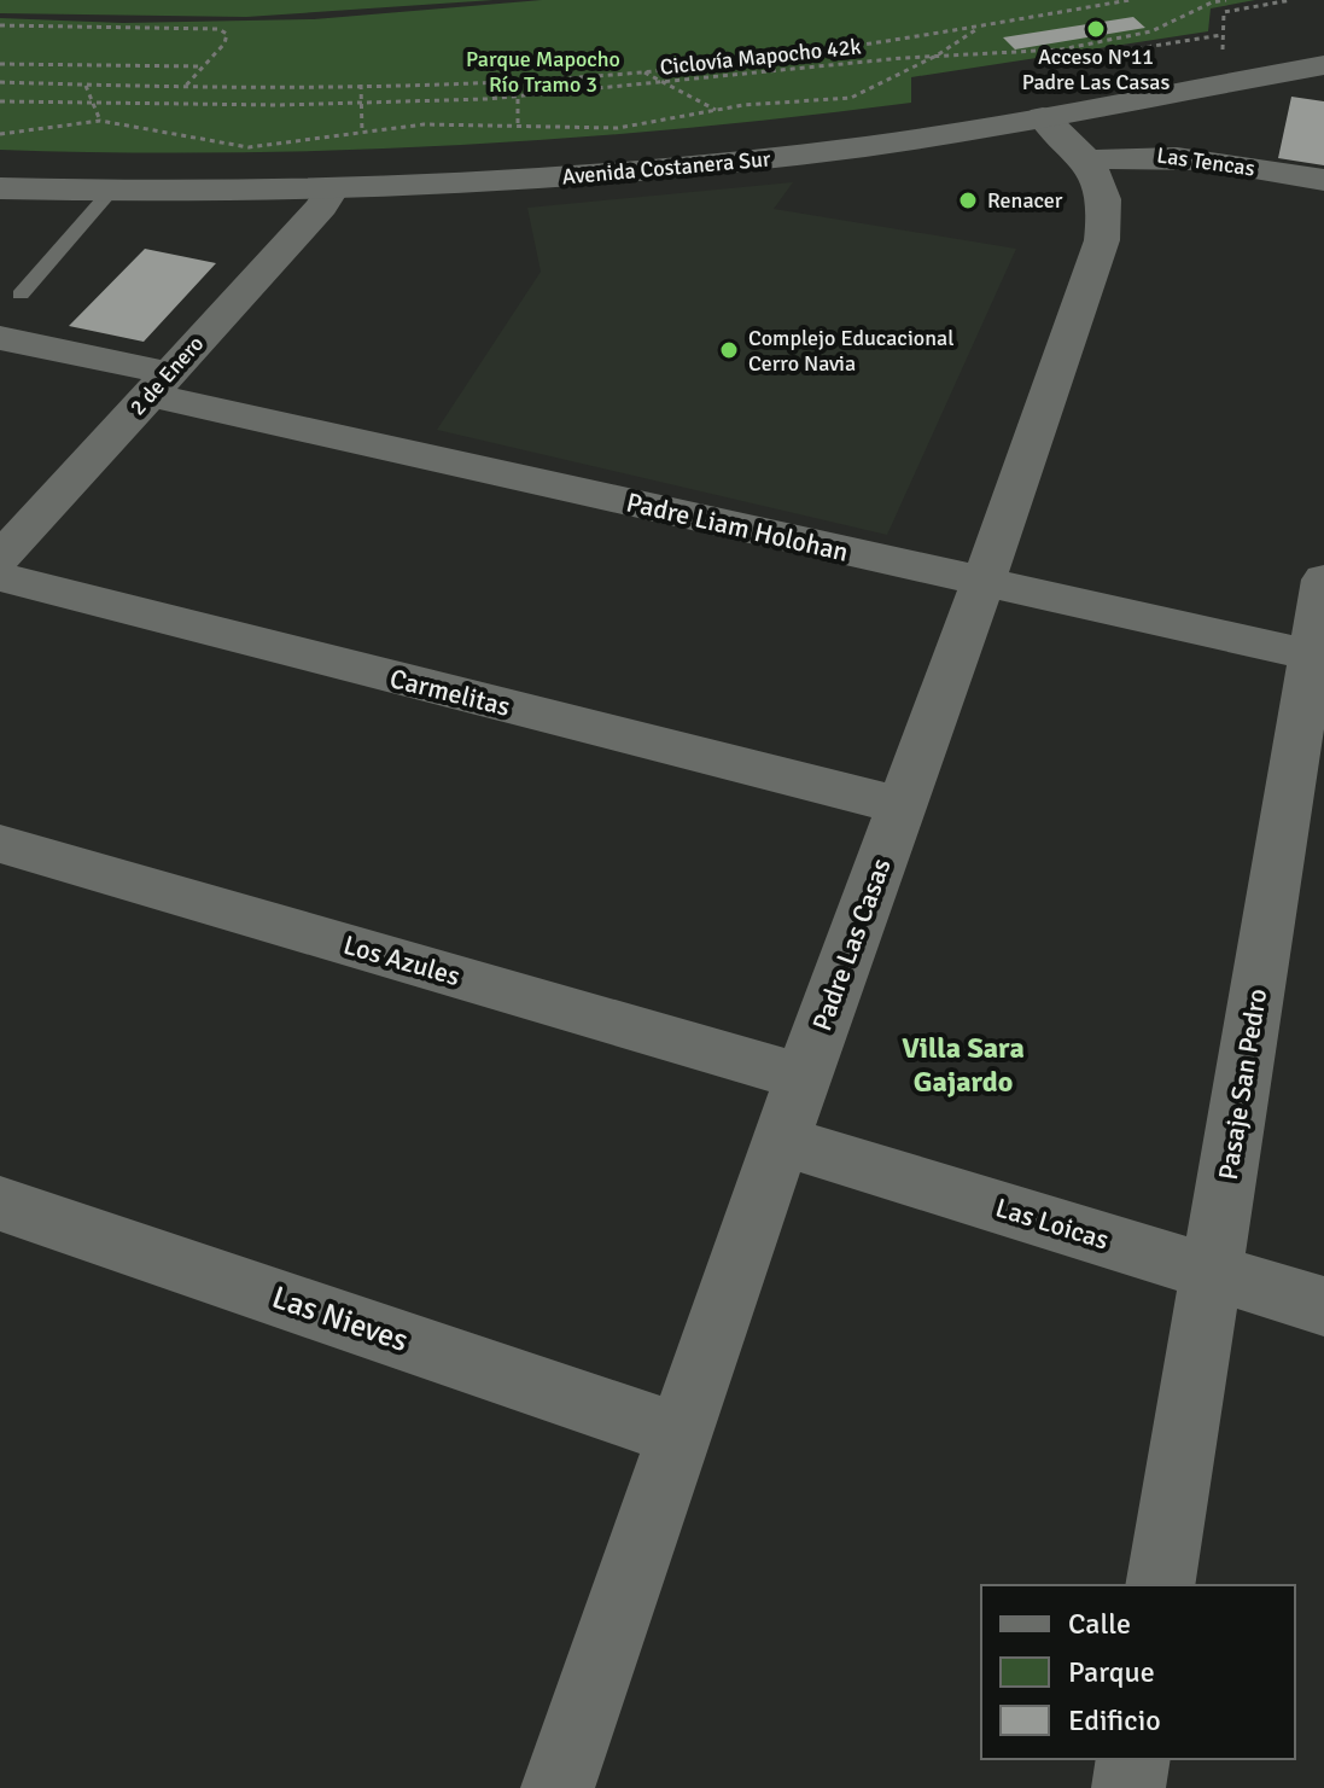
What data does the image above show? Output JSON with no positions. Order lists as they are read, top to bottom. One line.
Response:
{"streets":{"street":["Las Tencas","Avenida Costanera Sur","2 de Enero","Padre Liam Holohan","Carmelitas","Padre Las Casas","Los Azules","Pasaje San Pedro","Las Loicas","Las Nieves"],"path":["Ciclovía Mapocho 42k"]},"crossings":[["Las Tencas","Padre Las Casas"],["Avenida Costanera Sur","2 de Enero"],["Avenida Costanera Sur","Padre Las Casas"],["2 de Enero","Padre Liam Holohan"],["2 de Enero","Carmelitas"],["Padre Liam Holohan","Padre Las Casas"],["Padre Liam Holohan","Pasaje San Pedro"],["Carmelitas","Padre Las Casas"],["Padre Las Casas","Los Azules"],["Padre Las Casas","Las Loicas"],["Padre Las Casas","Las Nieves"],["Pasaje San Pedro","Las Loicas"]],"districts":["Villa Sara Gajardo"],"parks":["Parque Mapocho Río Tramo 3"],"places":["Acceso N°11 Padre Las Casas","Renacer","Complejo Educacional Cerro Navia"],"legend":["Calle","Parque","Edificio"]}
